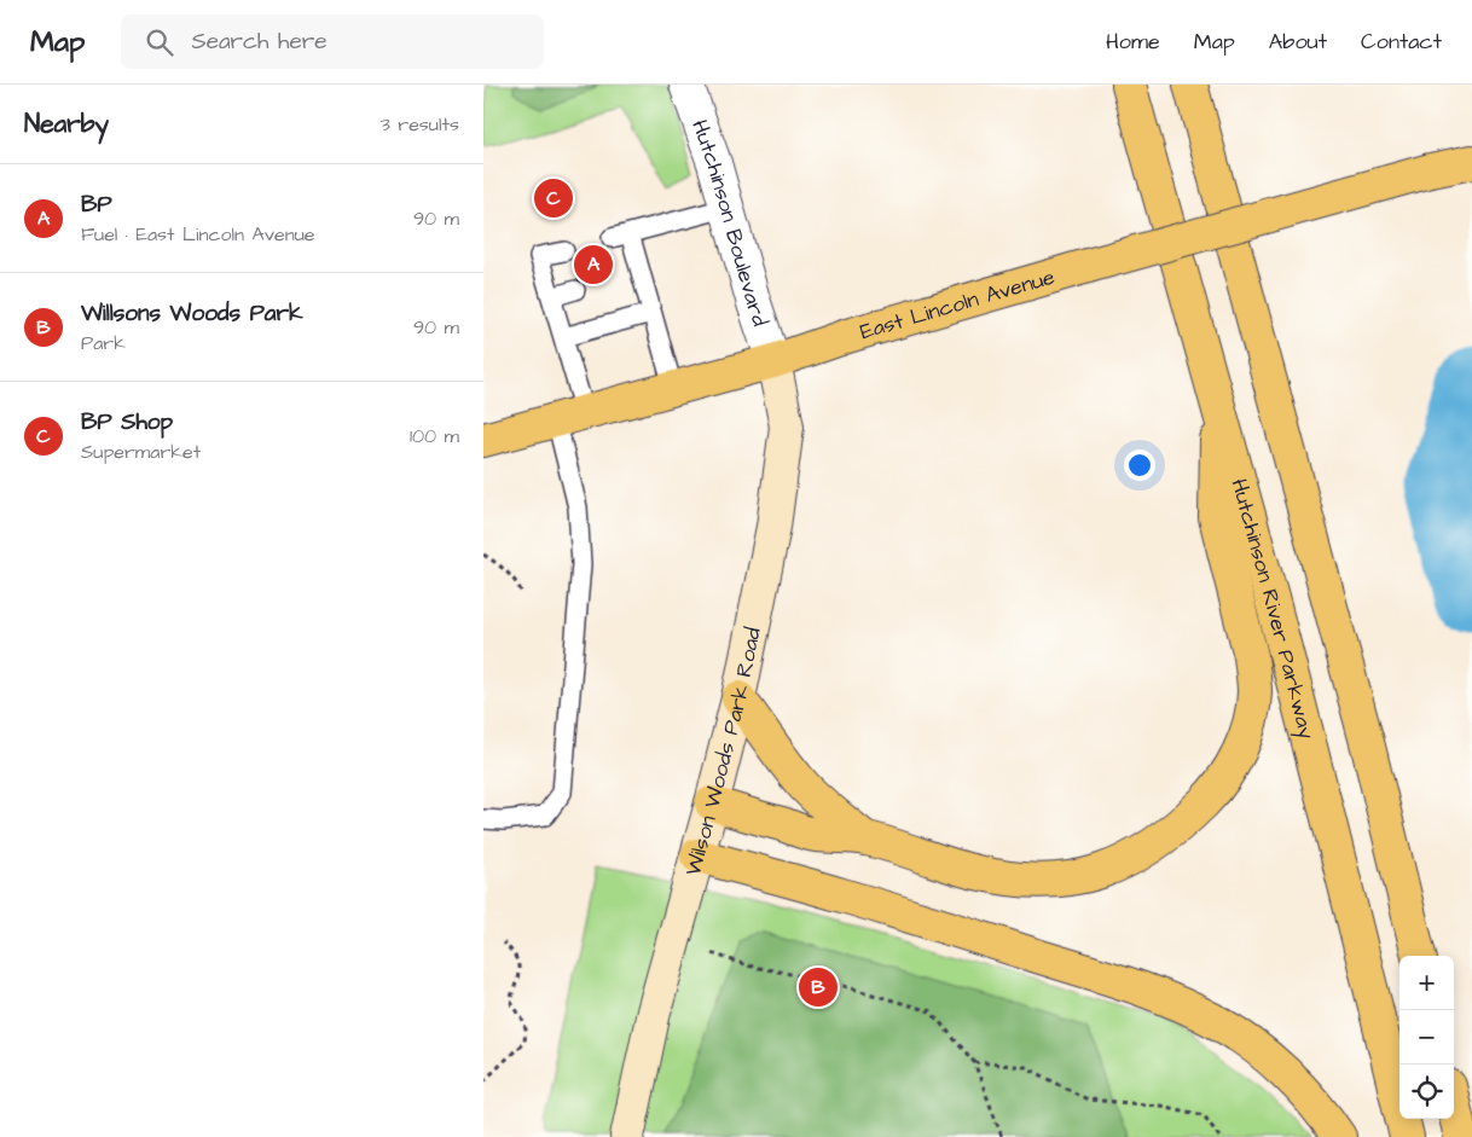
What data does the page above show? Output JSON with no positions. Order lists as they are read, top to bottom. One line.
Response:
{"streets":{"main road":["East Lincoln Avenue","Hutchinson River Parkway"],"street":["Hutchinson Boulevard","Wilson Woods Park Road"]},"crossings":[["Hutchinson Boulevard","East Lincoln Avenue"],["Hutchinson Boulevard","Wilson Woods Park Road"],["East Lincoln Avenue","Wilson Woods Park Road"]],"page":{"header":"Map","search":"Search here","nav":["Home","Map","About","Contact"],"heading":["Nearby","3 results"],"list":[{"mark":"A","name":"BP","note":"Fuel · East Lincoln Avenue","value":"90 m"},{"mark":"B","name":"Willsons Woods Park","note":"Park","value":"90 m"},{"mark":"C","name":"BP Shop","note":"Supermarket","value":"100 m"}],"pins":["C","A","B"],"map_buttons":["+","−"]}}
